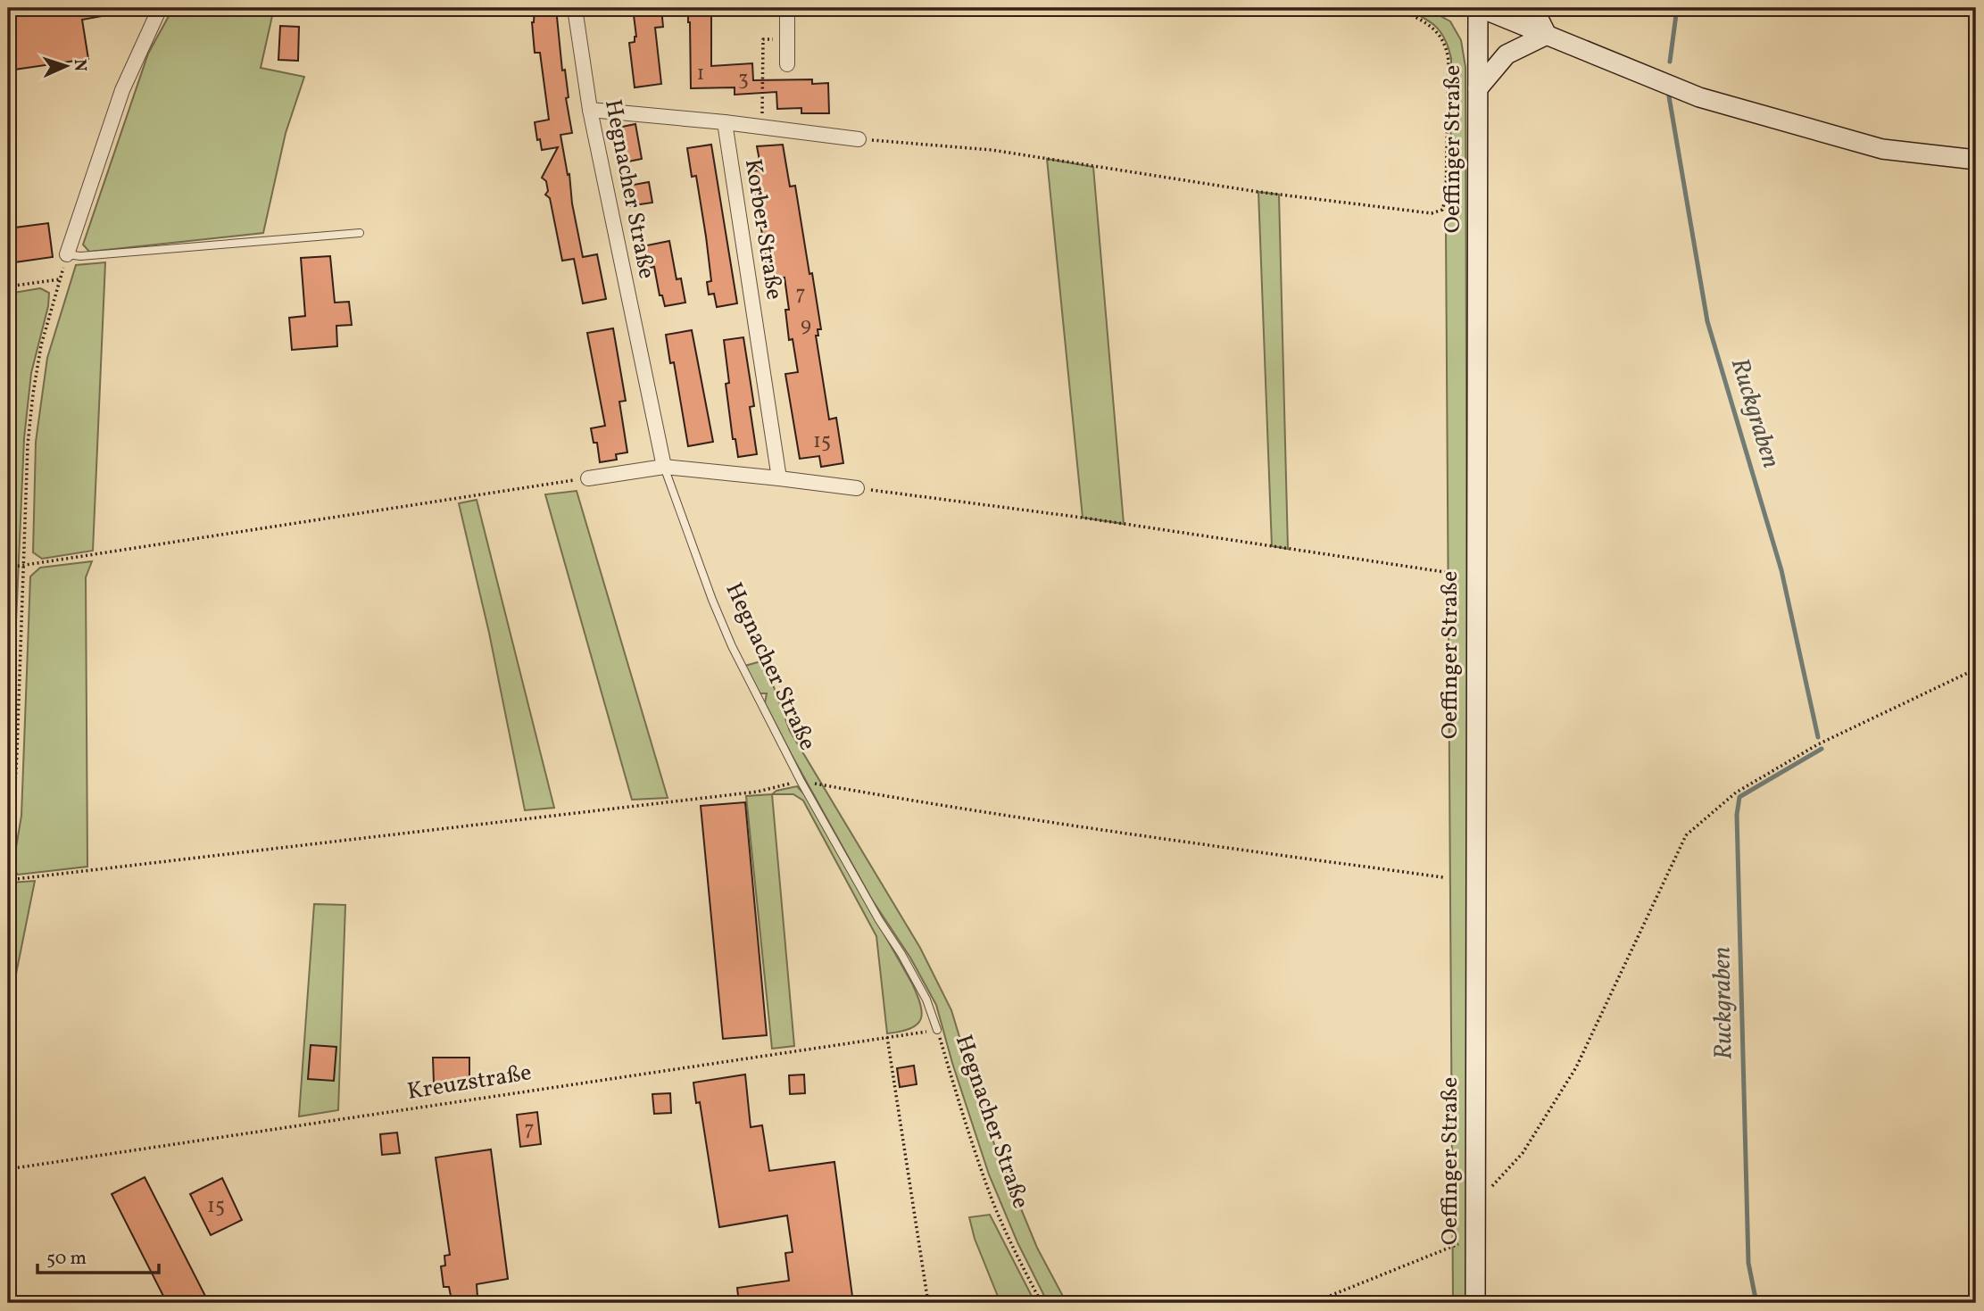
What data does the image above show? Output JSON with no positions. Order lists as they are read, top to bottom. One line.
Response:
{"streets":{"main road":["Oeffinger Straße"],"street":["Hegnacher Straße","Korber Straße"],"path":["Kreuzstraße"]},"crossings":[["Hegnacher Straße","Kreuzstraße"]],"water":["Ruckgraben"],"house_numbers":["1","3","7","9","15","7","15"],"scale_bar":"50 m","north":"right"}
